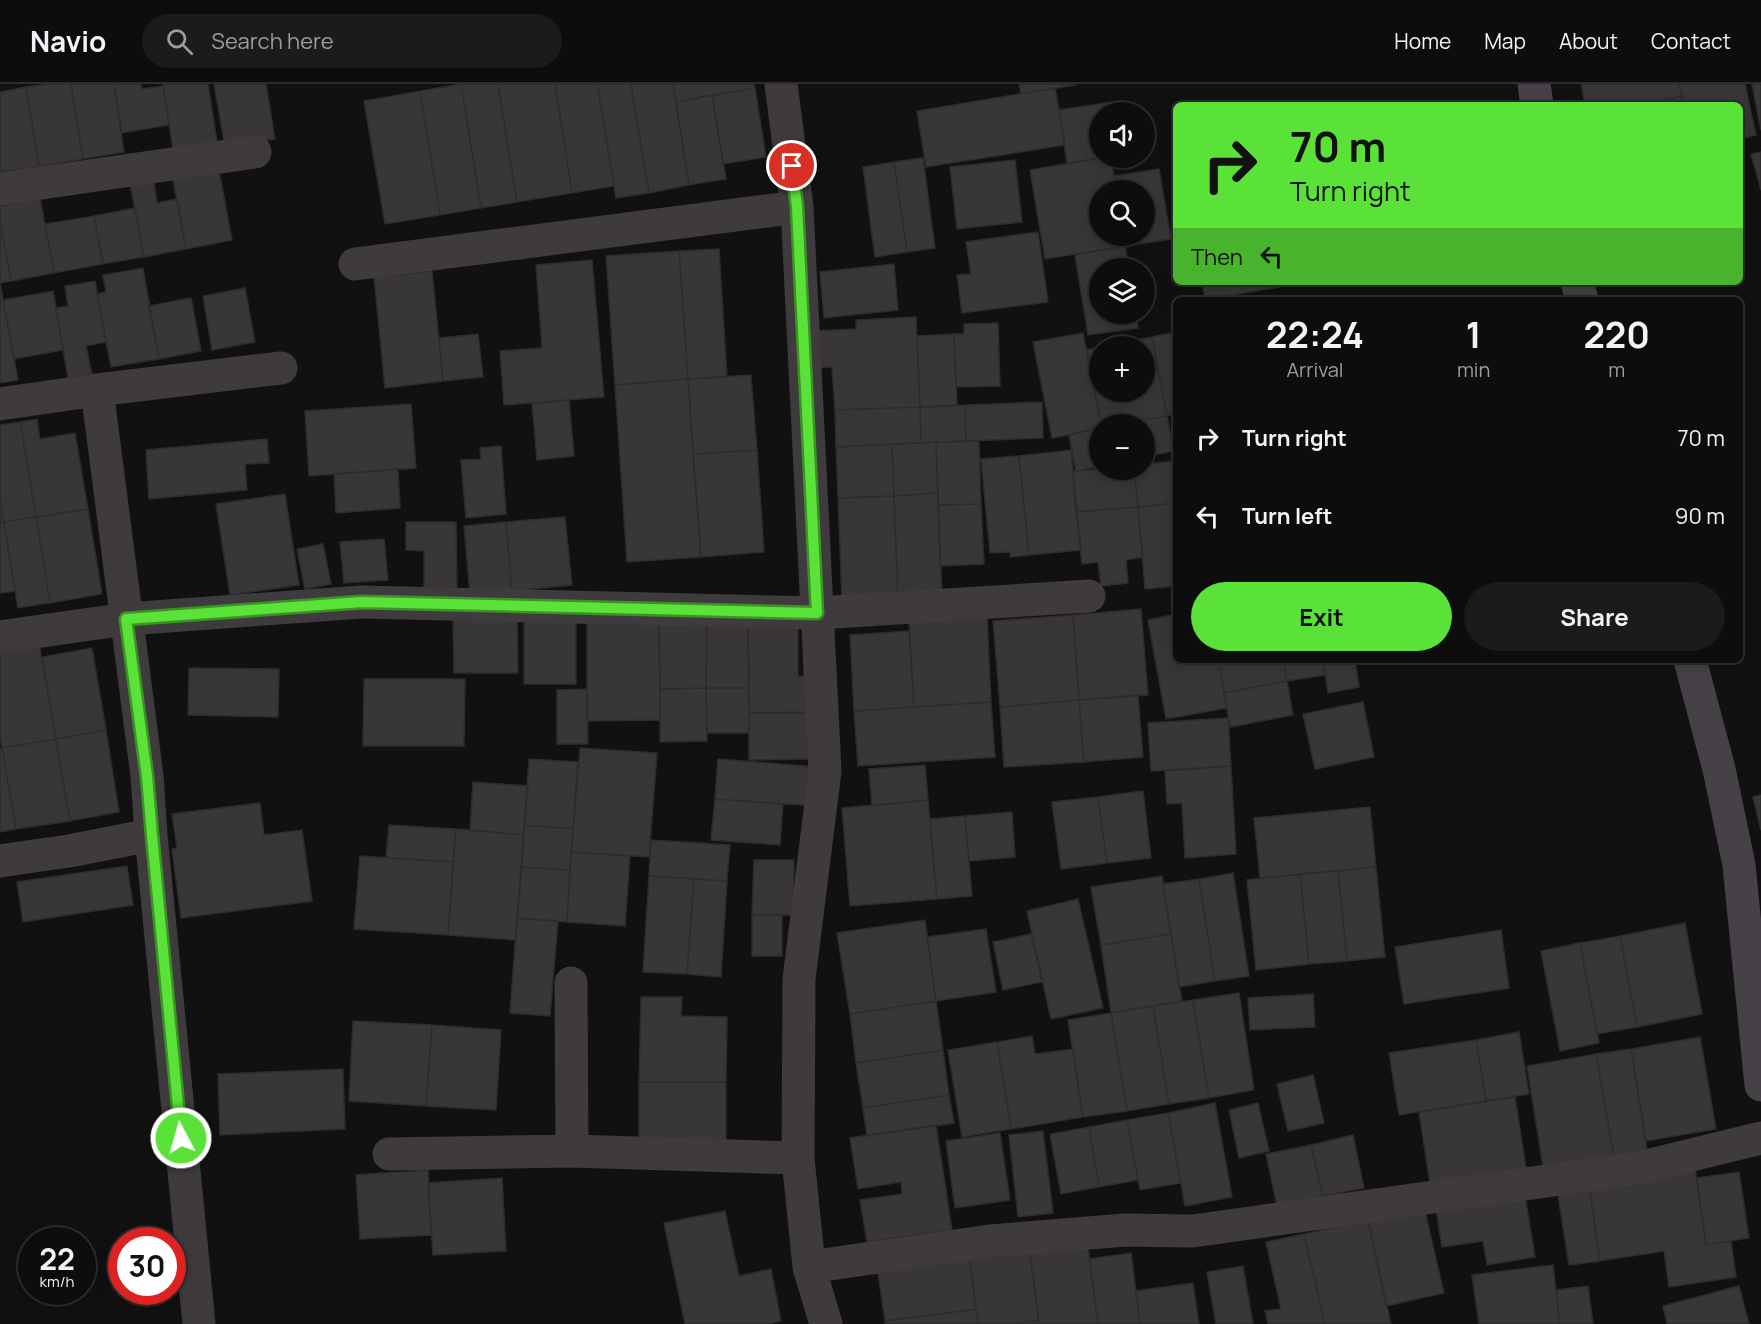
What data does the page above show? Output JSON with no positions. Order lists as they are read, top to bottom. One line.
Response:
{"page":{"header":"Navio","search":"Search here","nav":["Home","Map","About","Contact"],"map_buttons":["+","−"],"turn":["70 m","Turn right"],"then":"Then","eta":["22:24","Arrival","1","min","220","m"],"list":[{"name":"Turn right","value":"70 m"},{"name":"Turn left","value":"90 m"}],"buttons":["Exit","Share"],"speed":"22 km/h","limit":"30"}}
